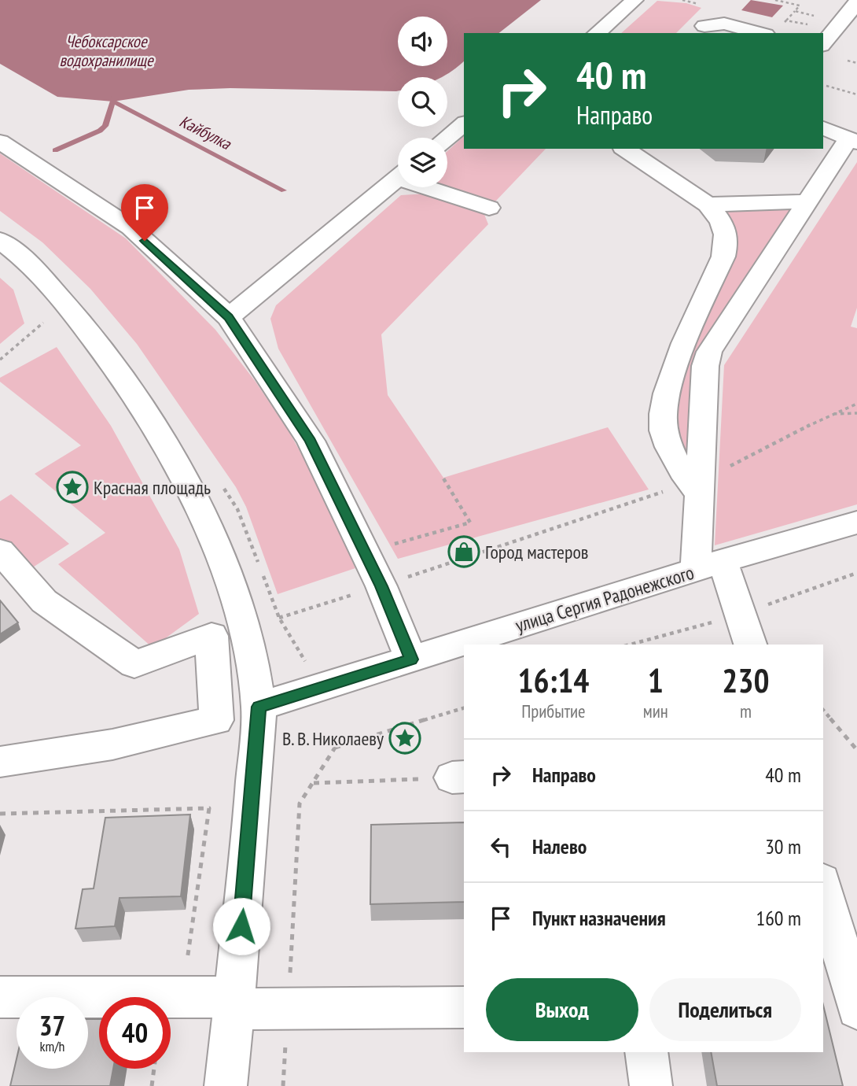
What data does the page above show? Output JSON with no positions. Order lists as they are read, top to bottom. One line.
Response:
{"streets":{"street":["улица Сергия Радонежского"]},"water":["Чебоксарское водохранилище","Кайбулка"],"places":{"place":["Красная площадь","В. В. Николаеву"],"shop":["Город мастеров"]},"page":{"turn":["40 m","Направо"],"eta":["16:14","Прибытие","1","мин","230","m"],"list":[{"name":"Направо","value":"40 m"},{"name":"Налево","value":"30 m"},{"name":"Пункт назначения","value":"160 m"}],"buttons":["Выход","Поделиться"],"speed":"37 km/h","limit":"40"}}
